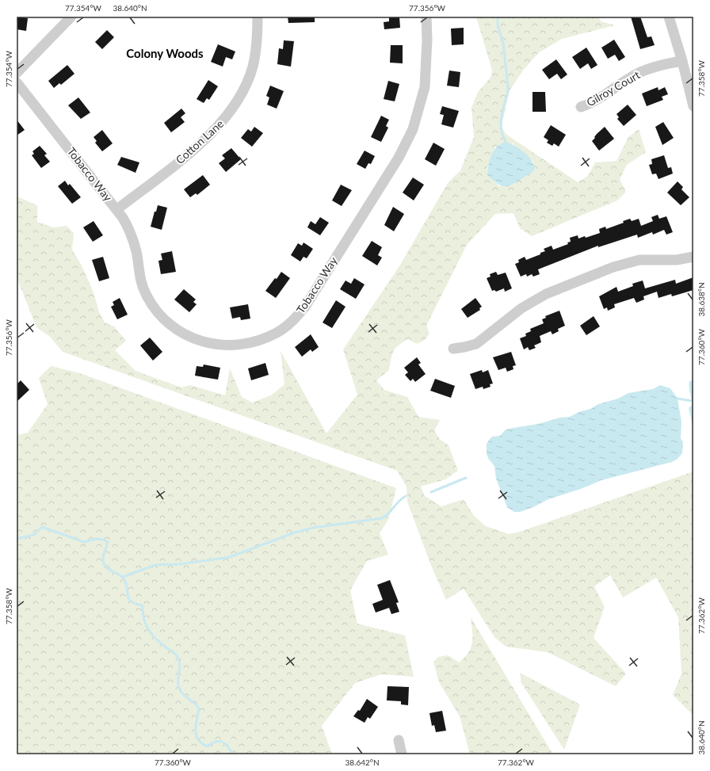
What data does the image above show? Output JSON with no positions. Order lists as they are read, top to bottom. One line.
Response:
{"streets":{"street":["Gilroy Court","Cotton Lane","Tobacco Way"]},"crossings":[["Cotton Lane","Tobacco Way"]],"districts":["Colony Woods"],"coordinates":["77.354°W","38.640°N","77.356°W","77.358°W","38.638°N","77.360°W","77.362°W","38.642°N"]}
